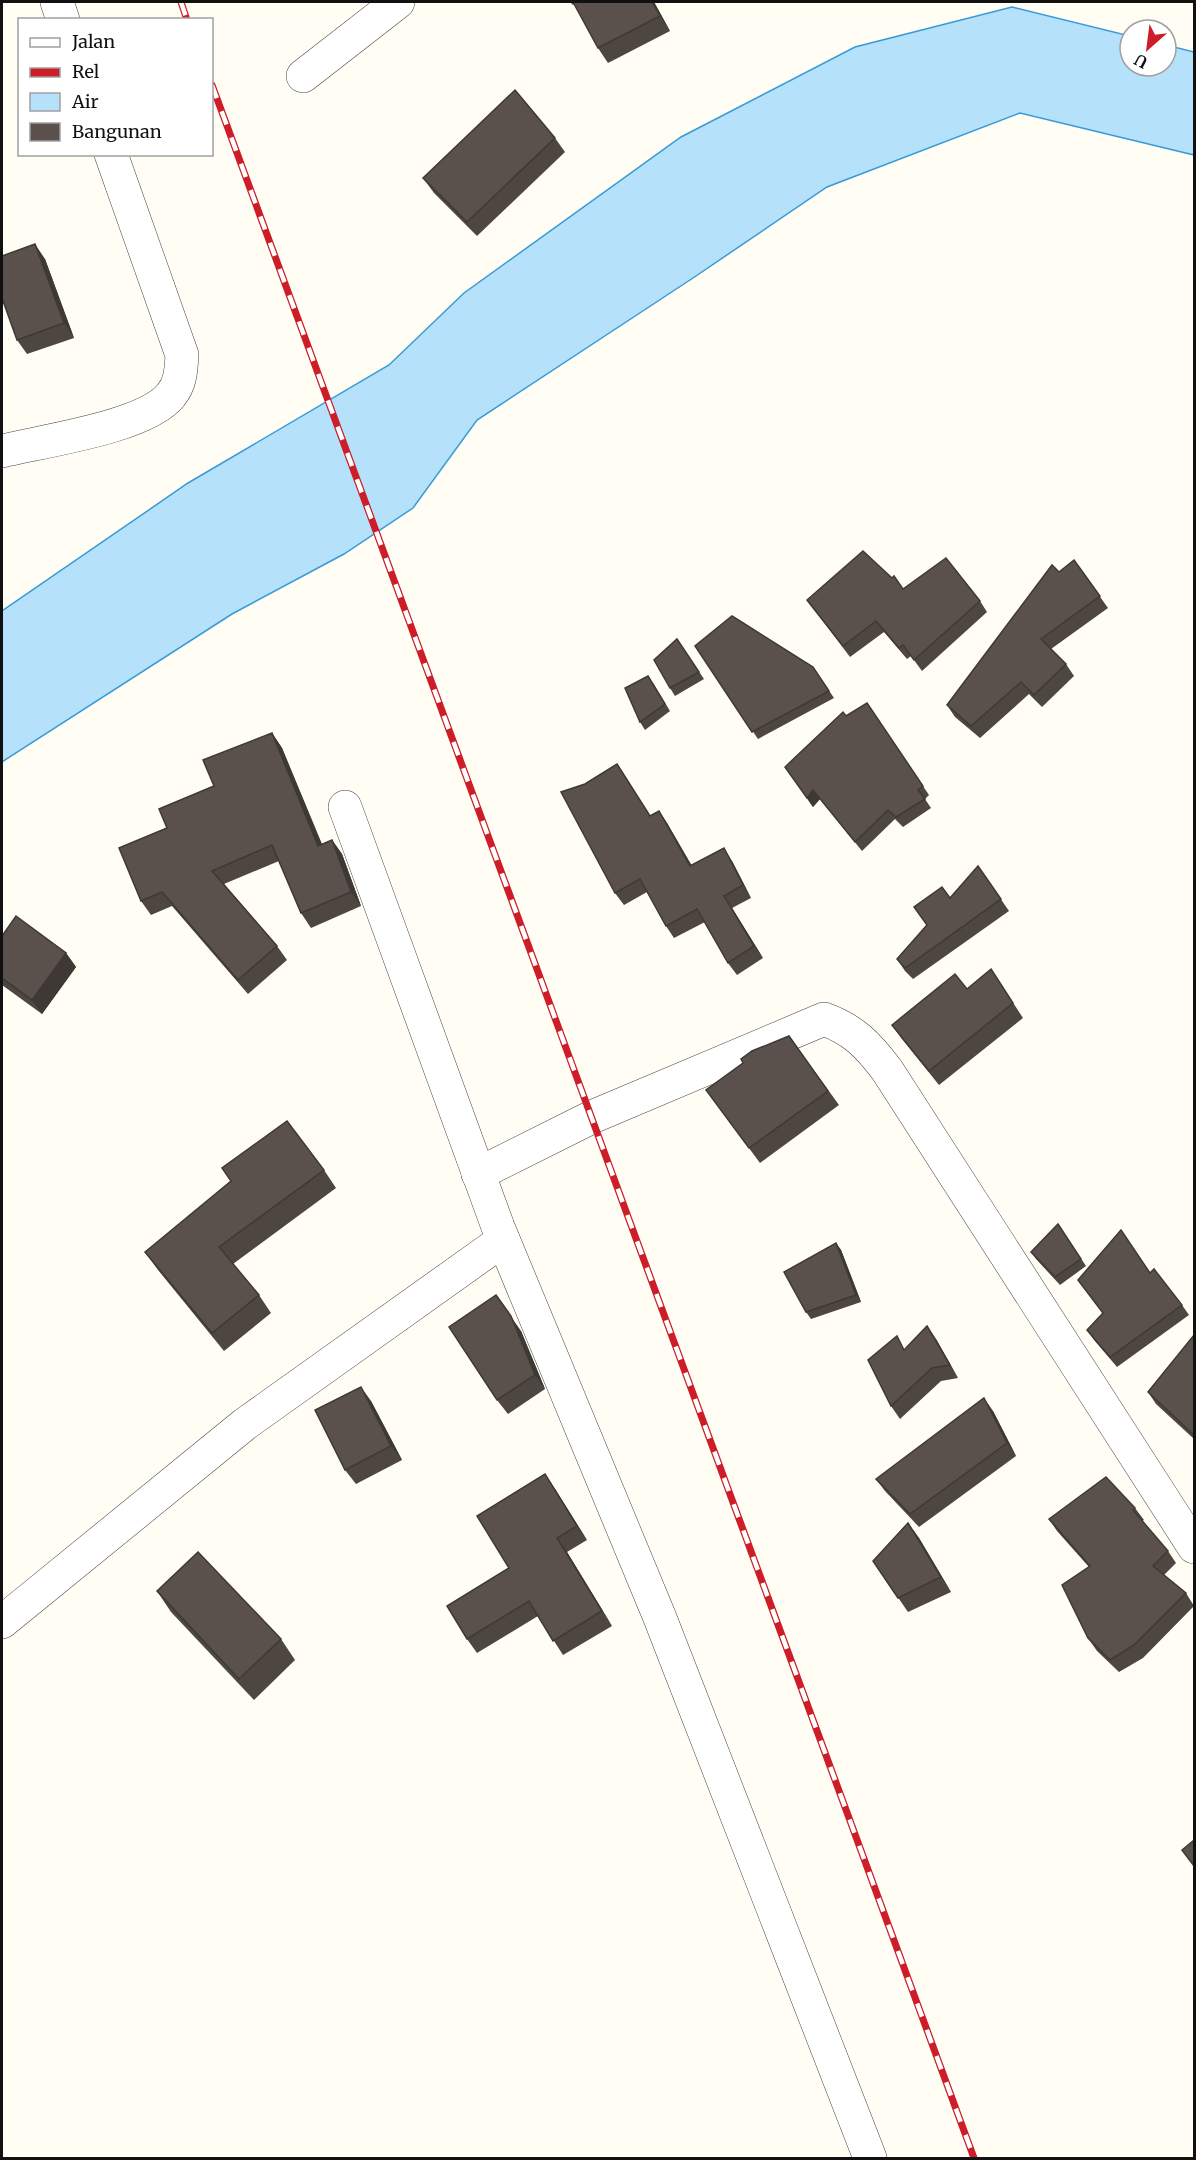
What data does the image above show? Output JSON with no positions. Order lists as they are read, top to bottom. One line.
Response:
{"legend":["Jalan","Rel","Air","Bangunan"],"north":"bottom left"}
